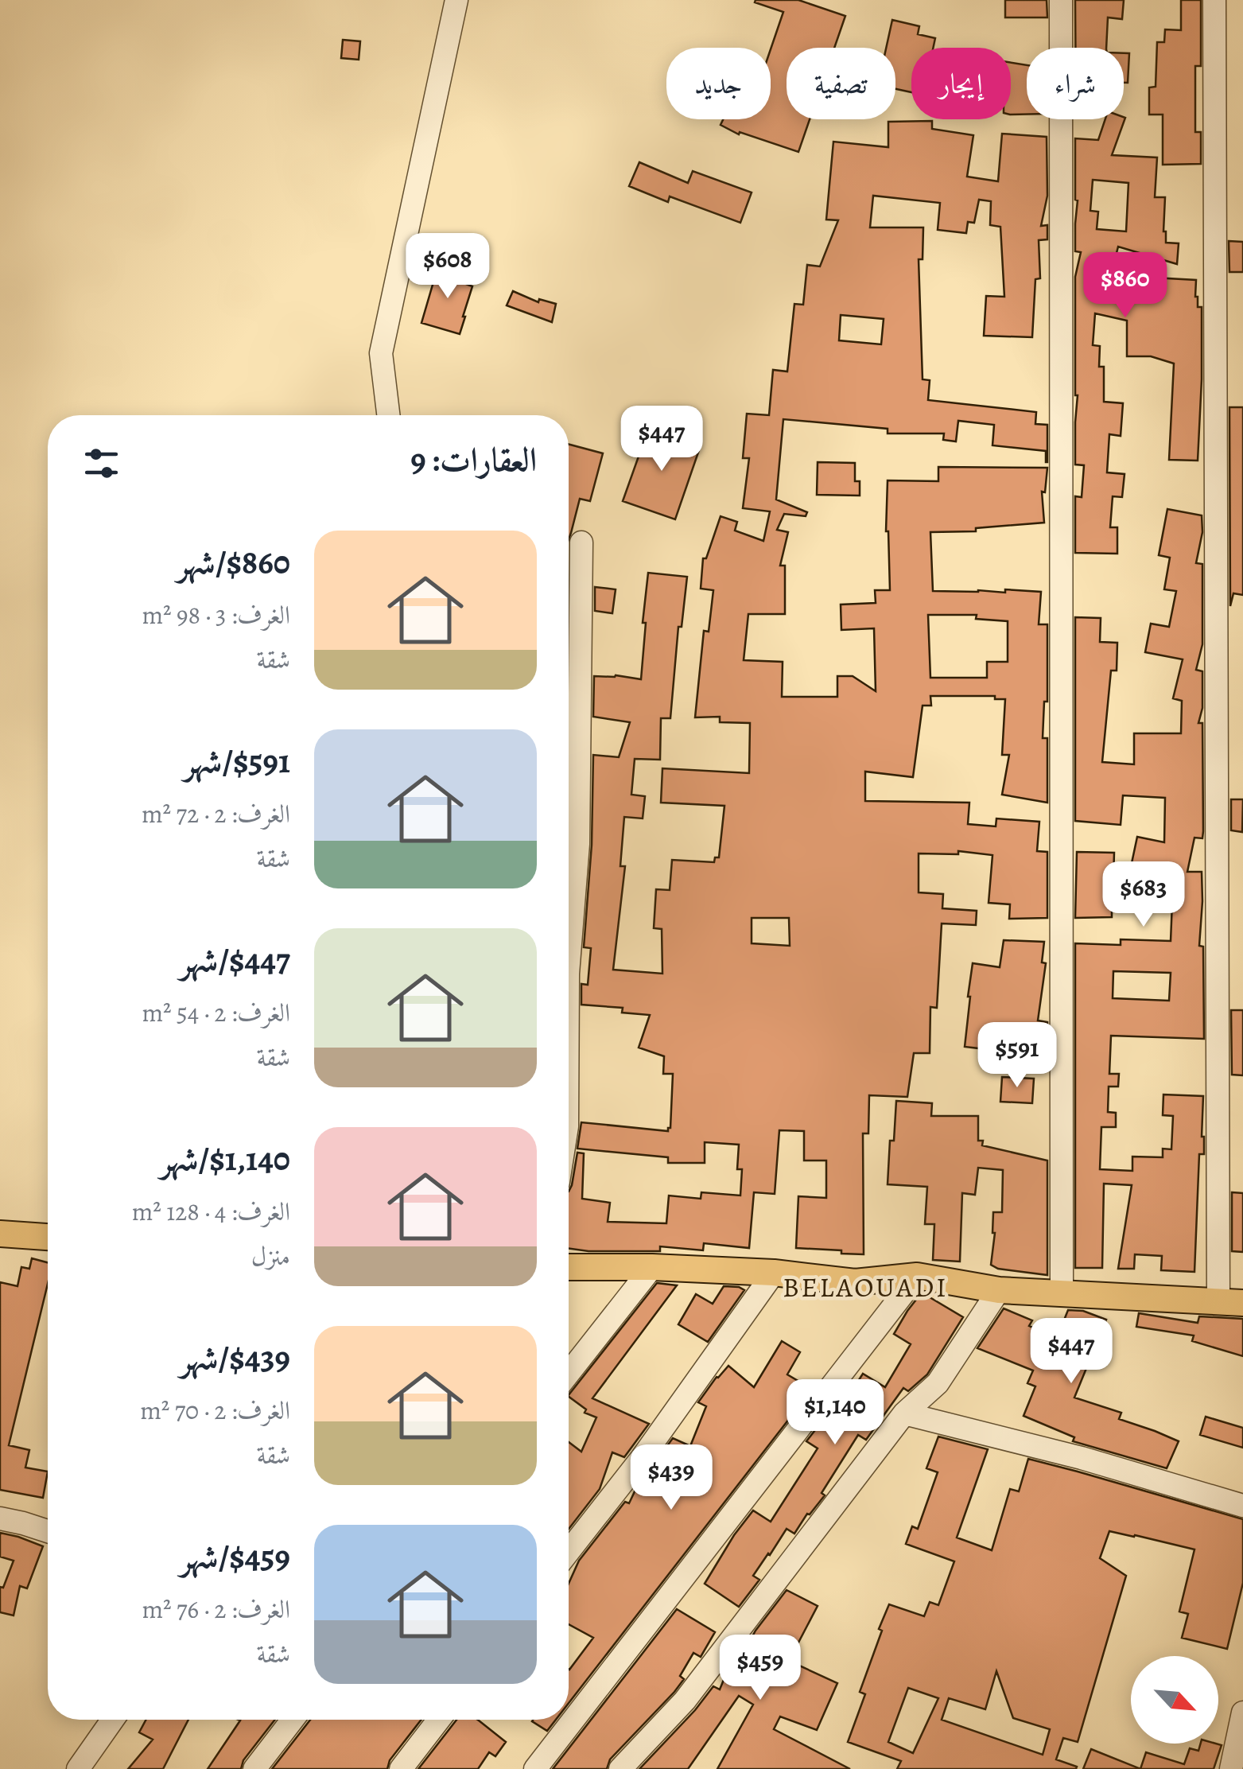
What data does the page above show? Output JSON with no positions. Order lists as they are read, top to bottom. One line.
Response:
{"districts":["BELAOUADI"],"north":"bottom right","page":{"chip":["شراء","إيجار","تصفية","جديد"],"price":["$608","$860","$447","$683","$591","$447","$1,140","$439","$459"],"heading":"العقارات: 9","list":[{"name":"$860/شهر","note":"الغرف: 3 · 98 m² · شقة"},{"name":"$591/شهر","note":"الغرف: 2 · 72 m² · شقة"},{"name":"$447/شهر","note":"الغرف: 2 · 54 m² · شقة"},{"name":"$1,140/شهر","note":"الغرف: 4 · 128 m² · منزل"},{"name":"$439/شهر","note":"الغرف: 2 · 70 m² · شقة"},{"name":"$459/شهر","note":"الغرف: 2 · 76 m² · شقة"}]}}
